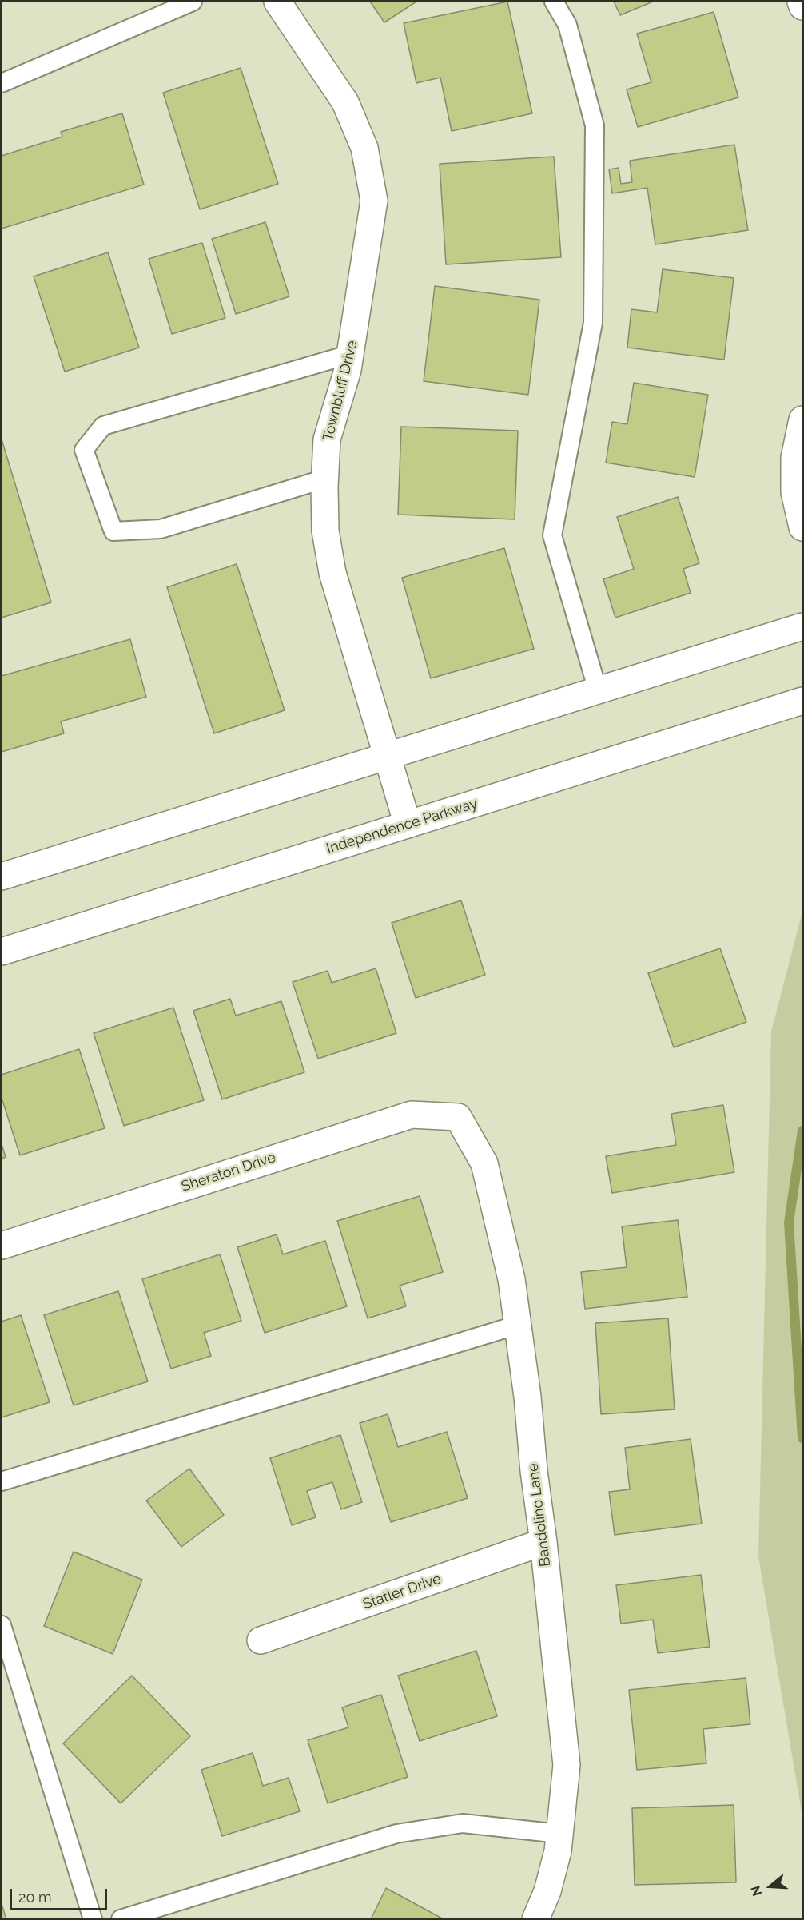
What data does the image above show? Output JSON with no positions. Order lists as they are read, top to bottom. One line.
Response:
{"streets":{"street":["Townbluff Drive","Independence Parkway","Sheraton Drive","Bandolino Lane","Statler Drive"]},"crossings":[["Townbluff Drive","Independence Parkway"],["Sheraton Drive","Bandolino Lane"],["Bandolino Lane","Statler Drive"]],"scale_bar":"20 m","north":"left"}
